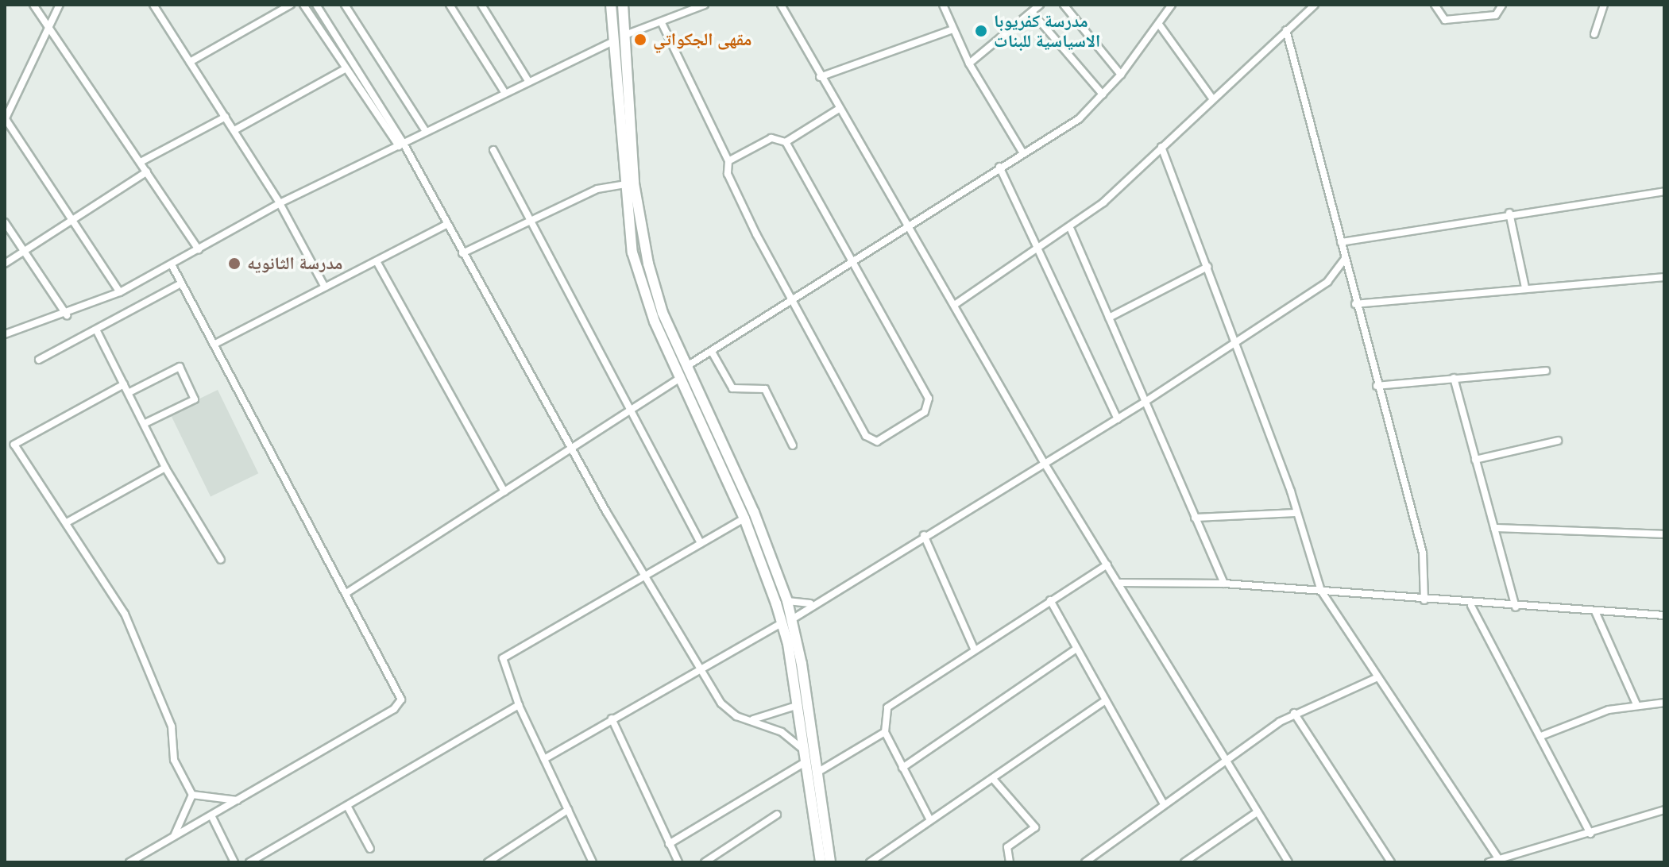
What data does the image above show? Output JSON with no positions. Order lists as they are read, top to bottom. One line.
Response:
{"places":["مدرسة كفريوبا الاسياسية للبنات","مقهى الجكواتي","مدرسة الثانويه"]}
